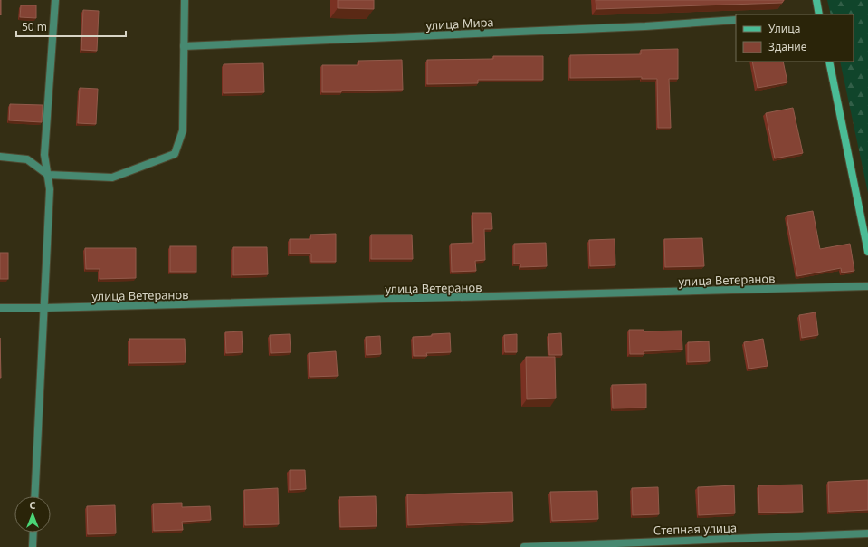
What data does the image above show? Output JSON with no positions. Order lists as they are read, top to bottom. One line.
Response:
{"streets":{"street":["улица Мира","улица Ветеранов","Степная улица"]},"legend":["Улица","Здание"],"scale_bar":"50 m","north":"top"}
